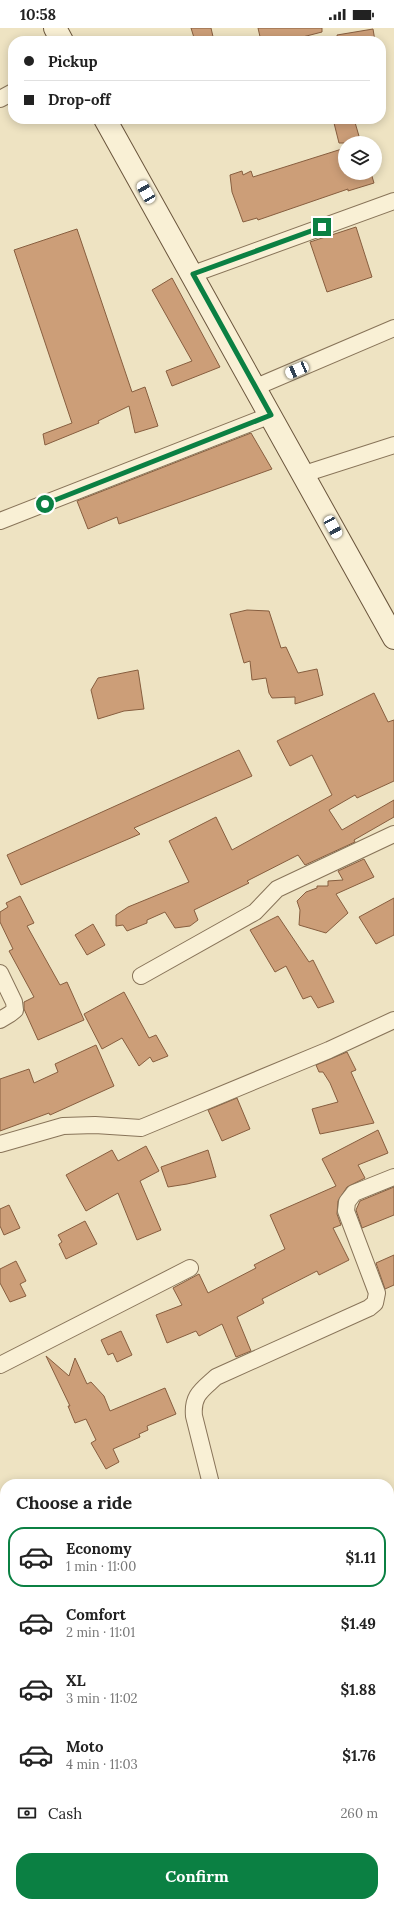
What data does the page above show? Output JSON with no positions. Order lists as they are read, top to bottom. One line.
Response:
{"page":{"status":"10:58","banner":["Pickup","Drop-off"],"heading":"Choose a ride","list":[{"name":"Economy","note":"1 min · 11:00","value":"$1.11"},{"name":"Comfort","note":"2 min · 11:01","value":"$1.49"},{"name":"XL","note":"3 min · 11:02","value":"$1.88"},{"name":"Moto","note":"4 min · 11:03","value":"$1.76"}],"pay":["Cash","260 m"],"buttons":"Confirm"}}
